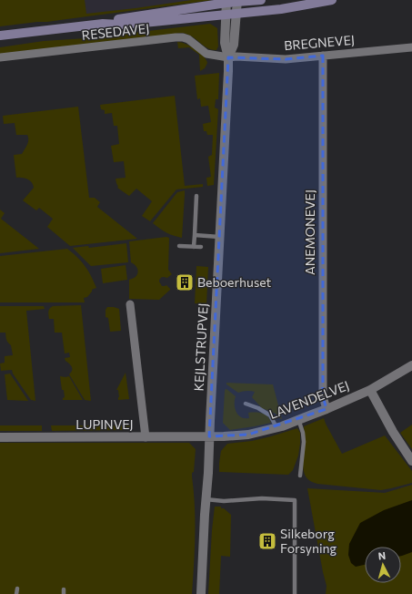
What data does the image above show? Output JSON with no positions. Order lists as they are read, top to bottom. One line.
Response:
{"streets":{"street":["RESEDAVEJ","BREGNEVEJ","ANEMONEVEJ","KEJLSTRUPVEJ","LAVENDELVEJ","LUPINVEJ"]},"crossings":[["RESEDAVEJ","BREGNEVEJ"],["RESEDAVEJ","KEJLSTRUPVEJ"],["BREGNEVEJ","ANEMONEVEJ"],["BREGNEVEJ","KEJLSTRUPVEJ"],["ANEMONEVEJ","LAVENDELVEJ"],["KEJLSTRUPVEJ","LAVENDELVEJ"],["KEJLSTRUPVEJ","LUPINVEJ"],["LAVENDELVEJ","LUPINVEJ"]],"places":{"building":["Beboerhuset","Silkeborg Forsyning"]},"north":"top"}
